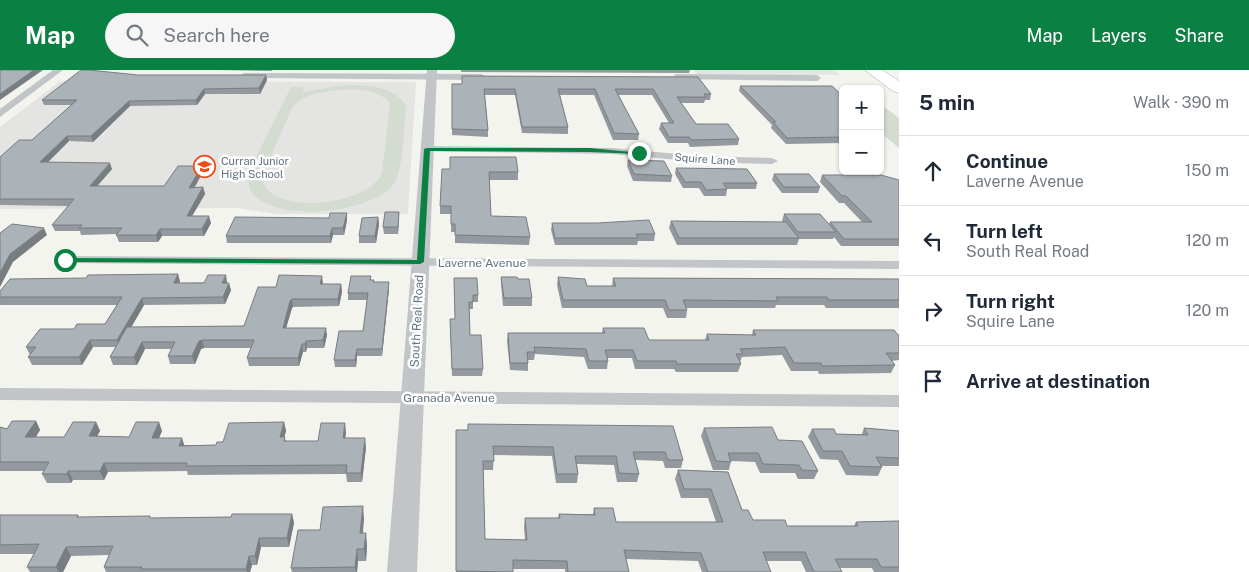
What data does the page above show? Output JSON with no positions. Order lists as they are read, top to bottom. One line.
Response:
{"streets":{"street":["Squire Lane","Laverne Avenue","South Real Road","Granada Avenue"]},"crossings":[["Squire Lane","South Real Road"],["Laverne Avenue","South Real Road"],["South Real Road","Granada Avenue"]],"places":{"school or university":["Curran Junior High School"]},"page":{"header":"Map","search":"Search here","nav":["Map","Layers","Share"],"heading":["5 min","Walk · 390 m"],"map_buttons":["+","−"],"list":[["Continue","Laverne Avenue","150 m"],["Turn left","South Real Road","120 m"],["Turn right","Squire Lane","120 m"],"Arrive at destination"]}}
